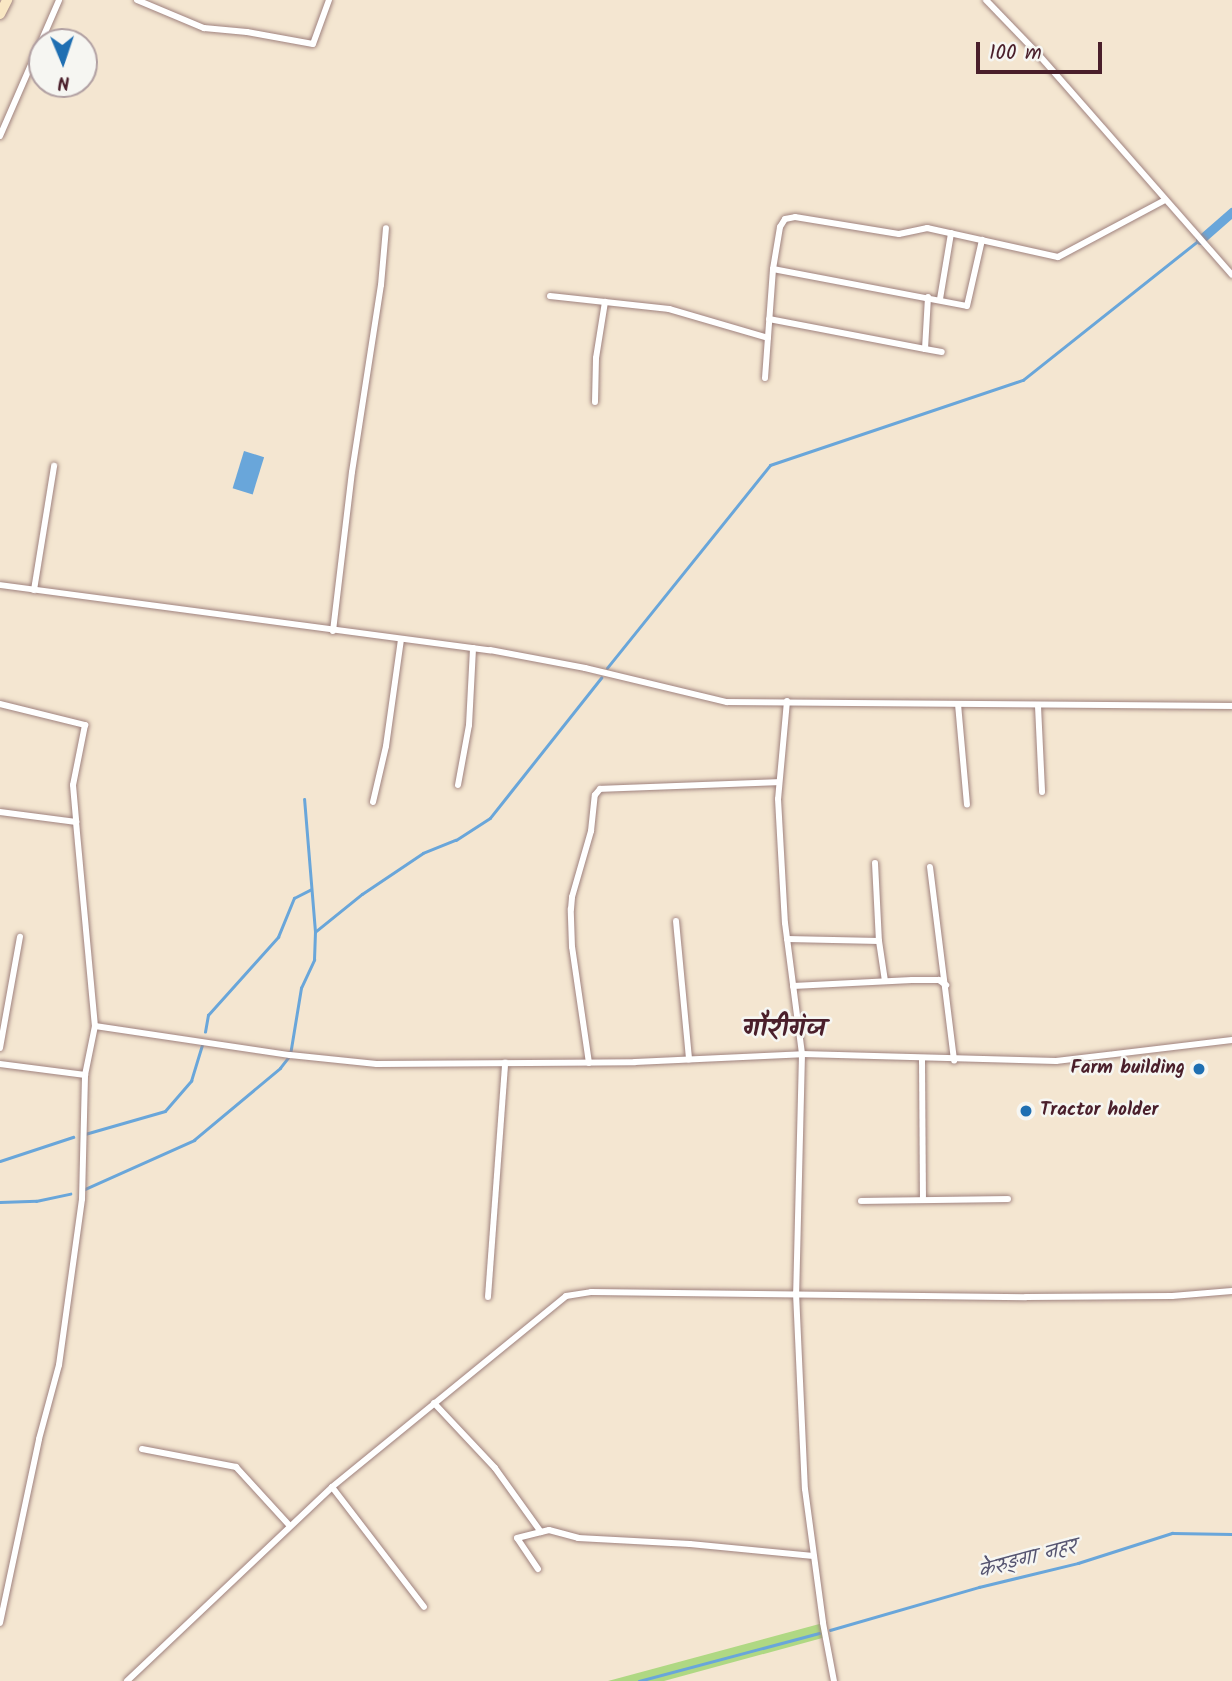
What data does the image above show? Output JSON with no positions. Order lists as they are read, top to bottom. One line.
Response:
{"districts":["गौरीगंज"],"water":["केेरुङ्गा नहर"],"places":["Farm building","Tractor holder"],"scale_bar":"100 m","north":"bottom"}
